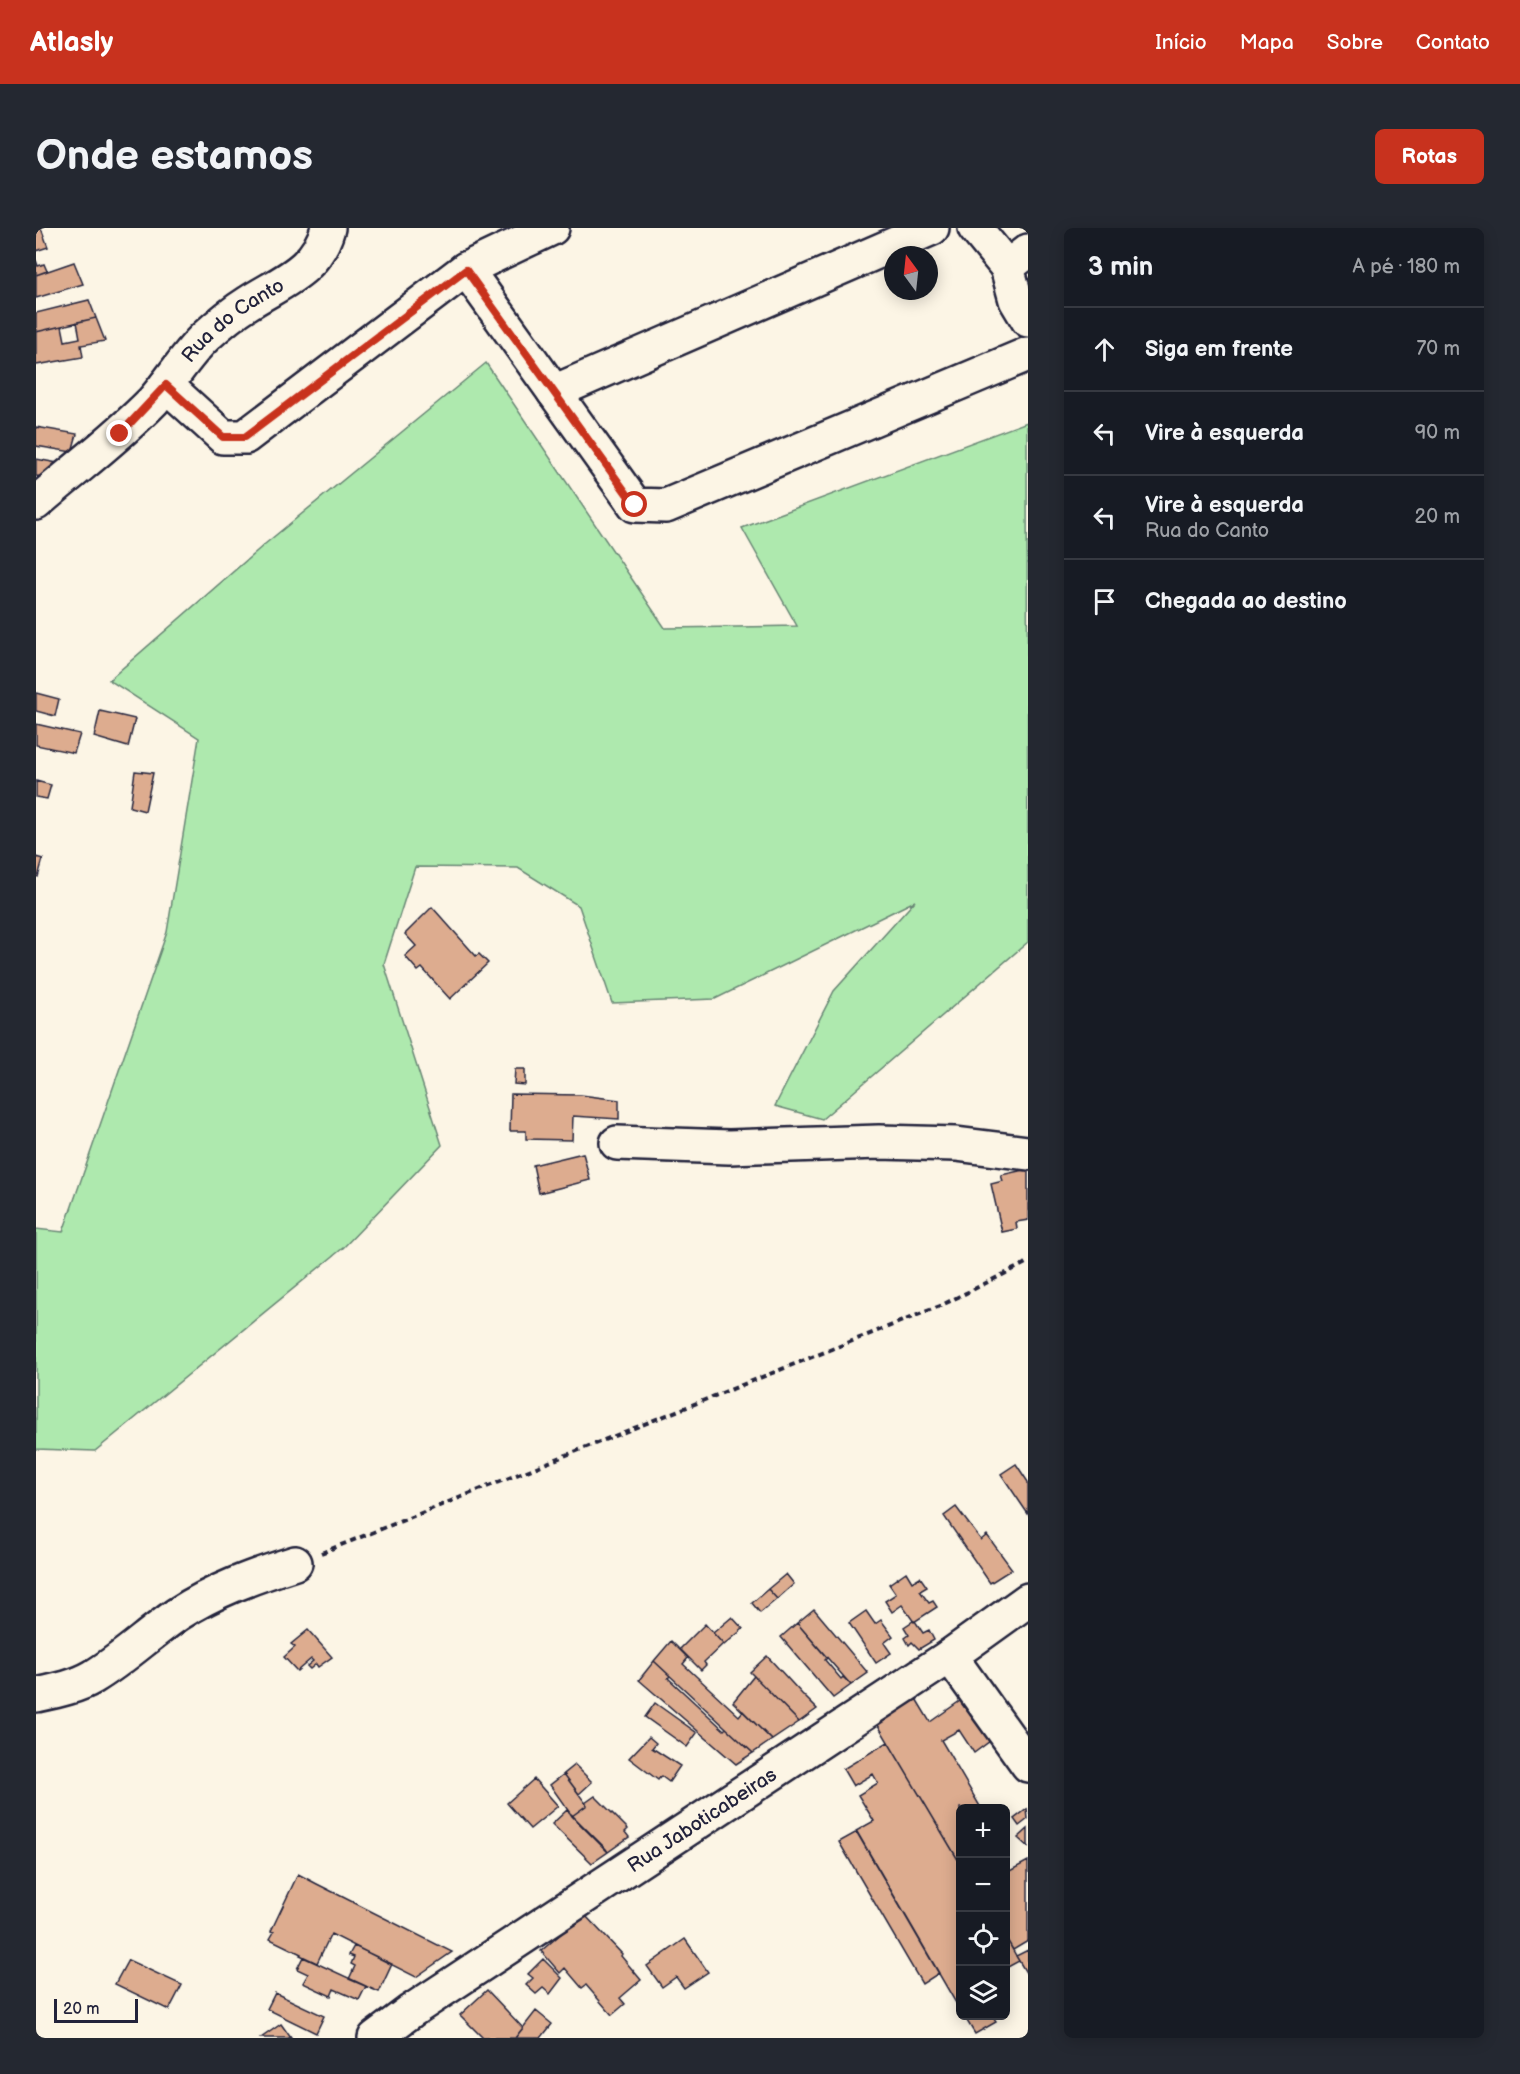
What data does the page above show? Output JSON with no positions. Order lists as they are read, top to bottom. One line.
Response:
{"streets":{"street":["Rua do Canto","Rua Jaboticabeiras"]},"scale_bar":"20 m","north":"top","page":{"header":"Atlasly","nav":["Início","Mapa","Sobre","Contato"],"buttons":"Rotas","title":"Onde estamos","heading":["3 min","A pé · 180 m"],"list":[["Siga em frente","70 m"],["Vire à esquerda","90 m"],["Vire à esquerda","Rua do Canto","20 m"],"Chegada ao destino"],"map_buttons":["+","−"],"scale":"20 m"}}
